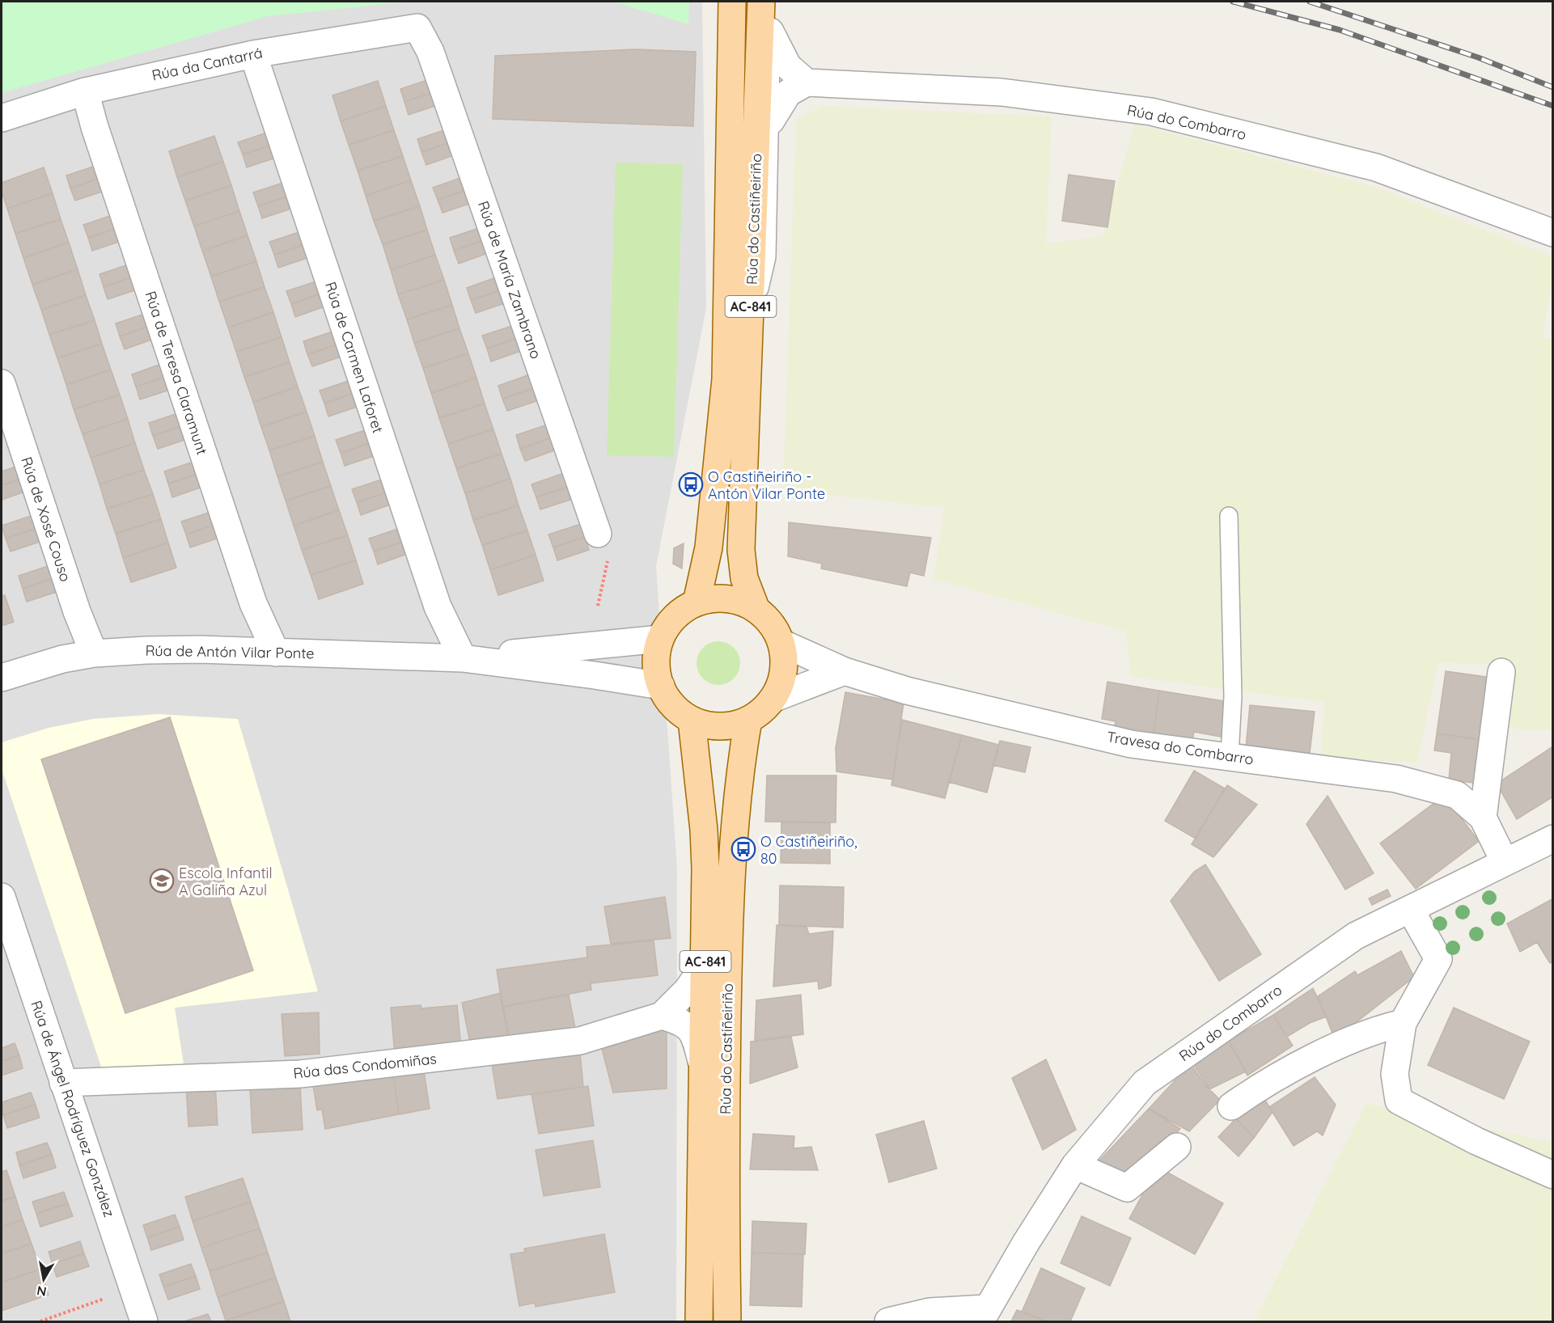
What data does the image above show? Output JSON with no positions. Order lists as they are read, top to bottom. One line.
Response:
{"streets":{"main road":["Rúa do Castiñeiriño","AC-841"],"street":["Rúa da Cantarrá","Rúa do Combarro","Rúa de María Zambrano","Rúa de Carmen Laforet","Rúa de Teresa Claramunt","Rúa de Xosé Couso","Rúa de Antón Vilar Ponte","Travesa do Combarro","Rúa das Condomiñas","Rúa de Ángel Rodríguez González"]},"crossings":[["Rúa da Cantarrá","Rúa de María Zambrano"],["Rúa da Cantarrá","Rúa de Carmen Laforet"],["Rúa da Cantarrá","Rúa de Teresa Claramunt"],["Rúa do Combarro","Travesa do Combarro"],["Rúa do Castiñeiriño","Rúa de Antón Vilar Ponte"],["Rúa do Castiñeiriño","Travesa do Combarro"],["Rúa do Castiñeiriño","Rúa das Condomiñas"],["Rúa de Carmen Laforet","Rúa de Antón Vilar Ponte"],["Rúa de Teresa Claramunt","Rúa de Antón Vilar Ponte"],["Rúa de Xosé Couso","Rúa de Antón Vilar Ponte"],["Rúa de Antón Vilar Ponte","Travesa do Combarro"],["Rúa das Condomiñas","Rúa de Ángel Rodríguez González"]],"places":{"bus stop":["O Castiñeiriño - Antón Vilar Ponte","O Castiñeiriño, 80"],"school or university":["Escola Infantil A Galiña Azul"]},"north":"bottom"}
